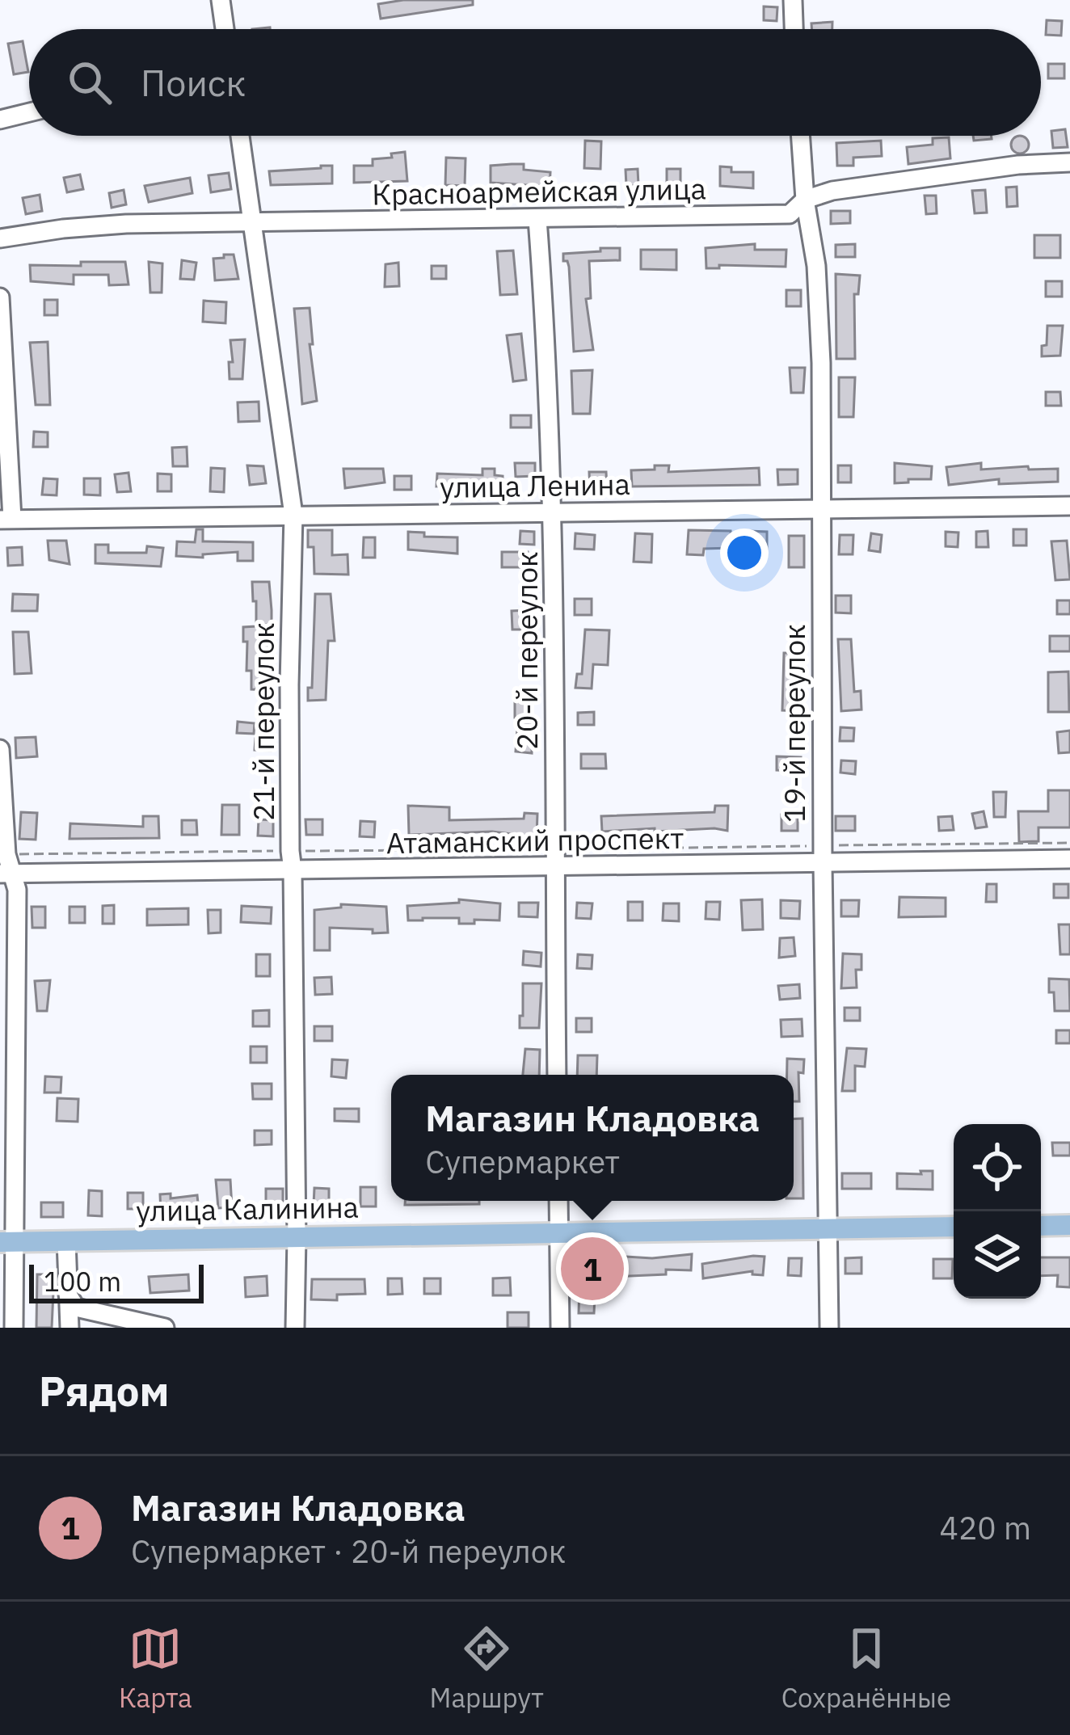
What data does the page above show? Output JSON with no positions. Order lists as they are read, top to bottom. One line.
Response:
{"streets":{"main road":["улица Калинина"],"street":["Красноармейская улица","улица Ленина","20-й переулок","21-й переулок","19-й переулок","Атаманский проспект"]},"crossings":[["Красноармейская улица","20-й переулок"],["Красноармейская улица","21-й переулок"],["Красноармейская улица","19-й переулок"],["улица Ленина","20-й переулок"],["улица Ленина","21-й переулок"],["улица Ленина","19-й переулок"],["20-й переулок","Атаманский проспект"],["21-й переулок","Атаманский проспект"],["21-й переулок","улица Калинина"],["19-й переулок","Атаманский проспект"],["19-й переулок","улица Калинина"]],"scale_bar":"100 m","page":{"search":"Поиск","popup":["Магазин Кладовка","Супермаркет"],"pins":"1","scale":"100 m","heading":"Рядом","list":[{"mark":"1","name":"Магазин Кладовка","note":"Супермаркет · 20-й переулок","value":"420 m"}],"nav":["Карта","Маршрут","Сохранённые"]}}
